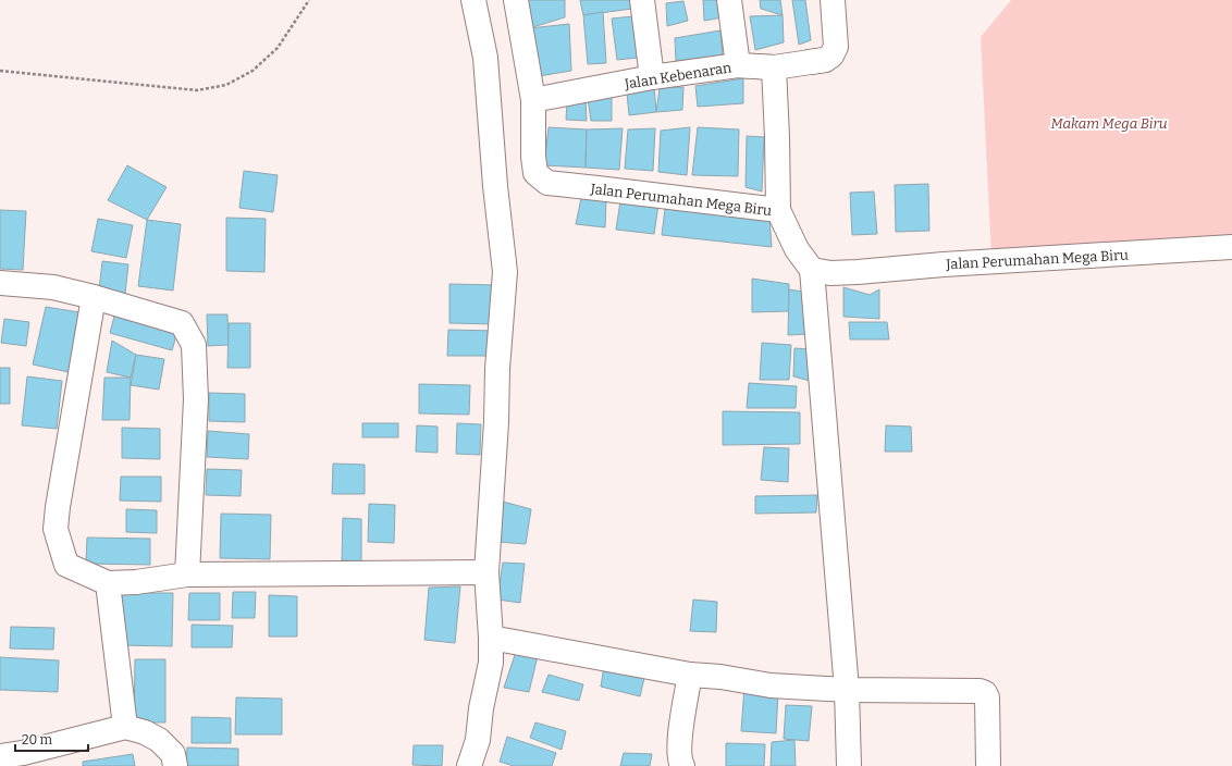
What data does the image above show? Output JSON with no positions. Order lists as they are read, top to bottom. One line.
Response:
{"streets":{"street":["Jalan Kebenaran","Jalan Perumahan Mega Biru"]},"crossings":[["Jalan Kebenaran","Jalan Perumahan Mega Biru"]],"parks":["Makam Mega Biru"],"scale_bar":"20 m"}
